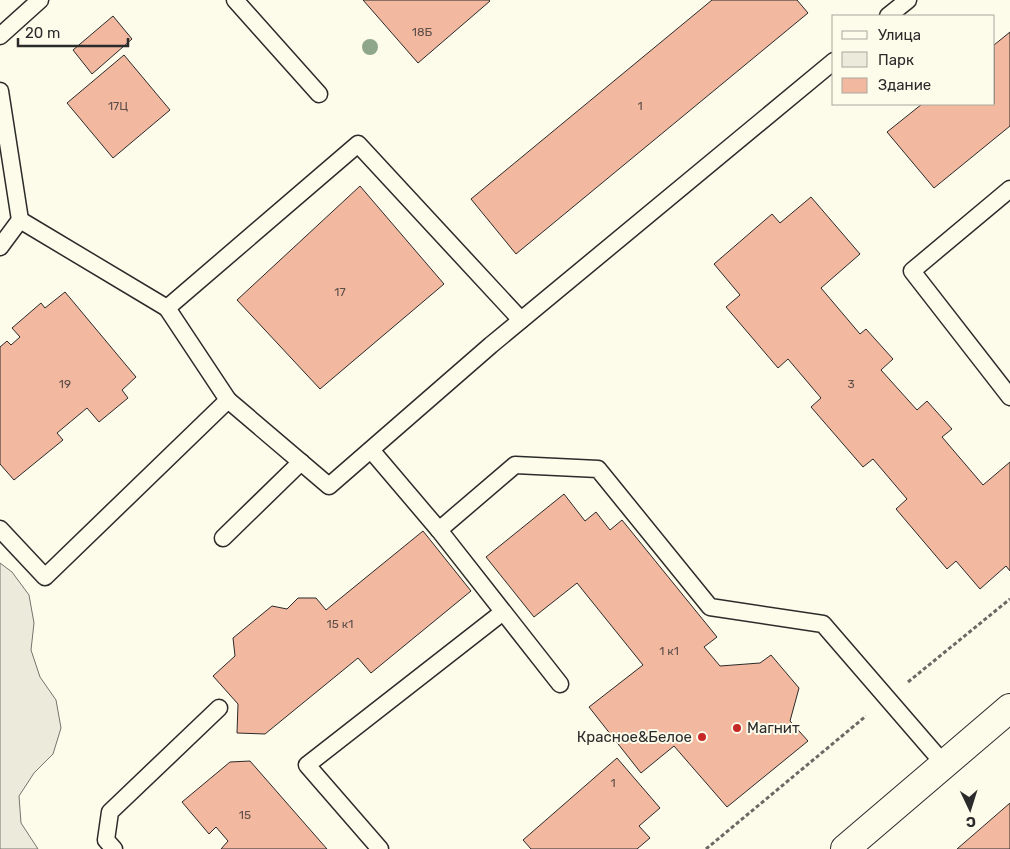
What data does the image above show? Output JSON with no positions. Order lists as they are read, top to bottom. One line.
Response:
{"places":["Магнит","Красное&Белое"],"house_numbers":["18Б","17Ц","1","17","19","3","15 к1","1 к1","1","15"],"legend":["Улица","Парк","Здание"],"scale_bar":"20 m","north":"bottom"}
